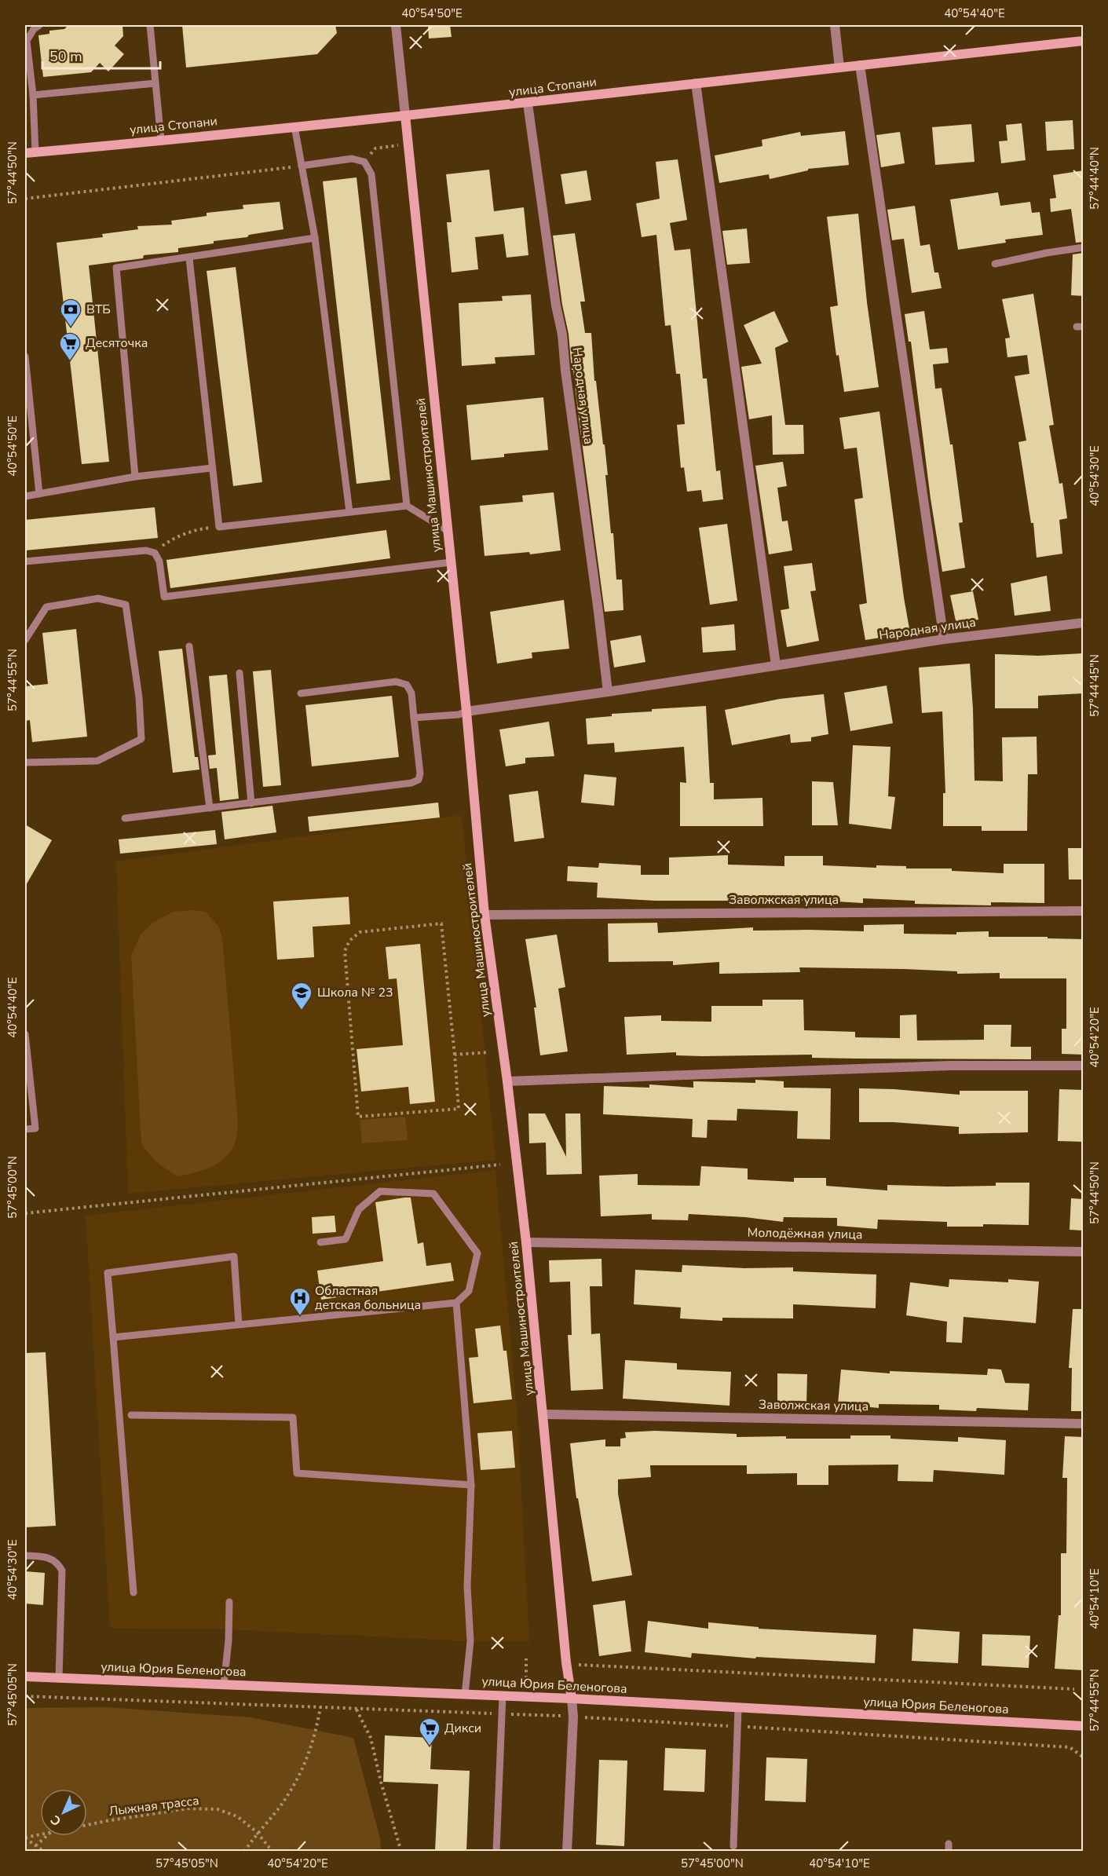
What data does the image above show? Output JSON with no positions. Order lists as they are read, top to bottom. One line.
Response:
{"streets":{"street":["улица Стопани","Народная улица","улица Машиностроителей","Заволжская улица","Молодёжная улица","улица Юрия Беленогова"],"path":["Лыжная трасса"]},"crossings":[["улица Стопани","Народная улица"],["улица Стопани","улица Машиностроителей"],["Народная улица","улица Машиностроителей"],["улица Машиностроителей","Заволжская улица"],["улица Машиностроителей","Молодёжная улица"],["улица Машиностроителей","улица Юрия Беленогова"]],"places":{"bank":["ВТБ"],"supermarket":["Десяточка","Дикси"],"school or university":["Школа № 23"],"hospital":["Областная детская больница"]},"scale_bar":"50 m","north":"bottom left","coordinates":["40°54'50\"E","40°54'40\"E","57°44'50\"N","57°44'40\"N","40°54'30\"E","57°44'55\"N","57°44'45\"N","40°54'20\"E","57°45'00\"N","40°54'10\"E","57°45'05\"N"]}
